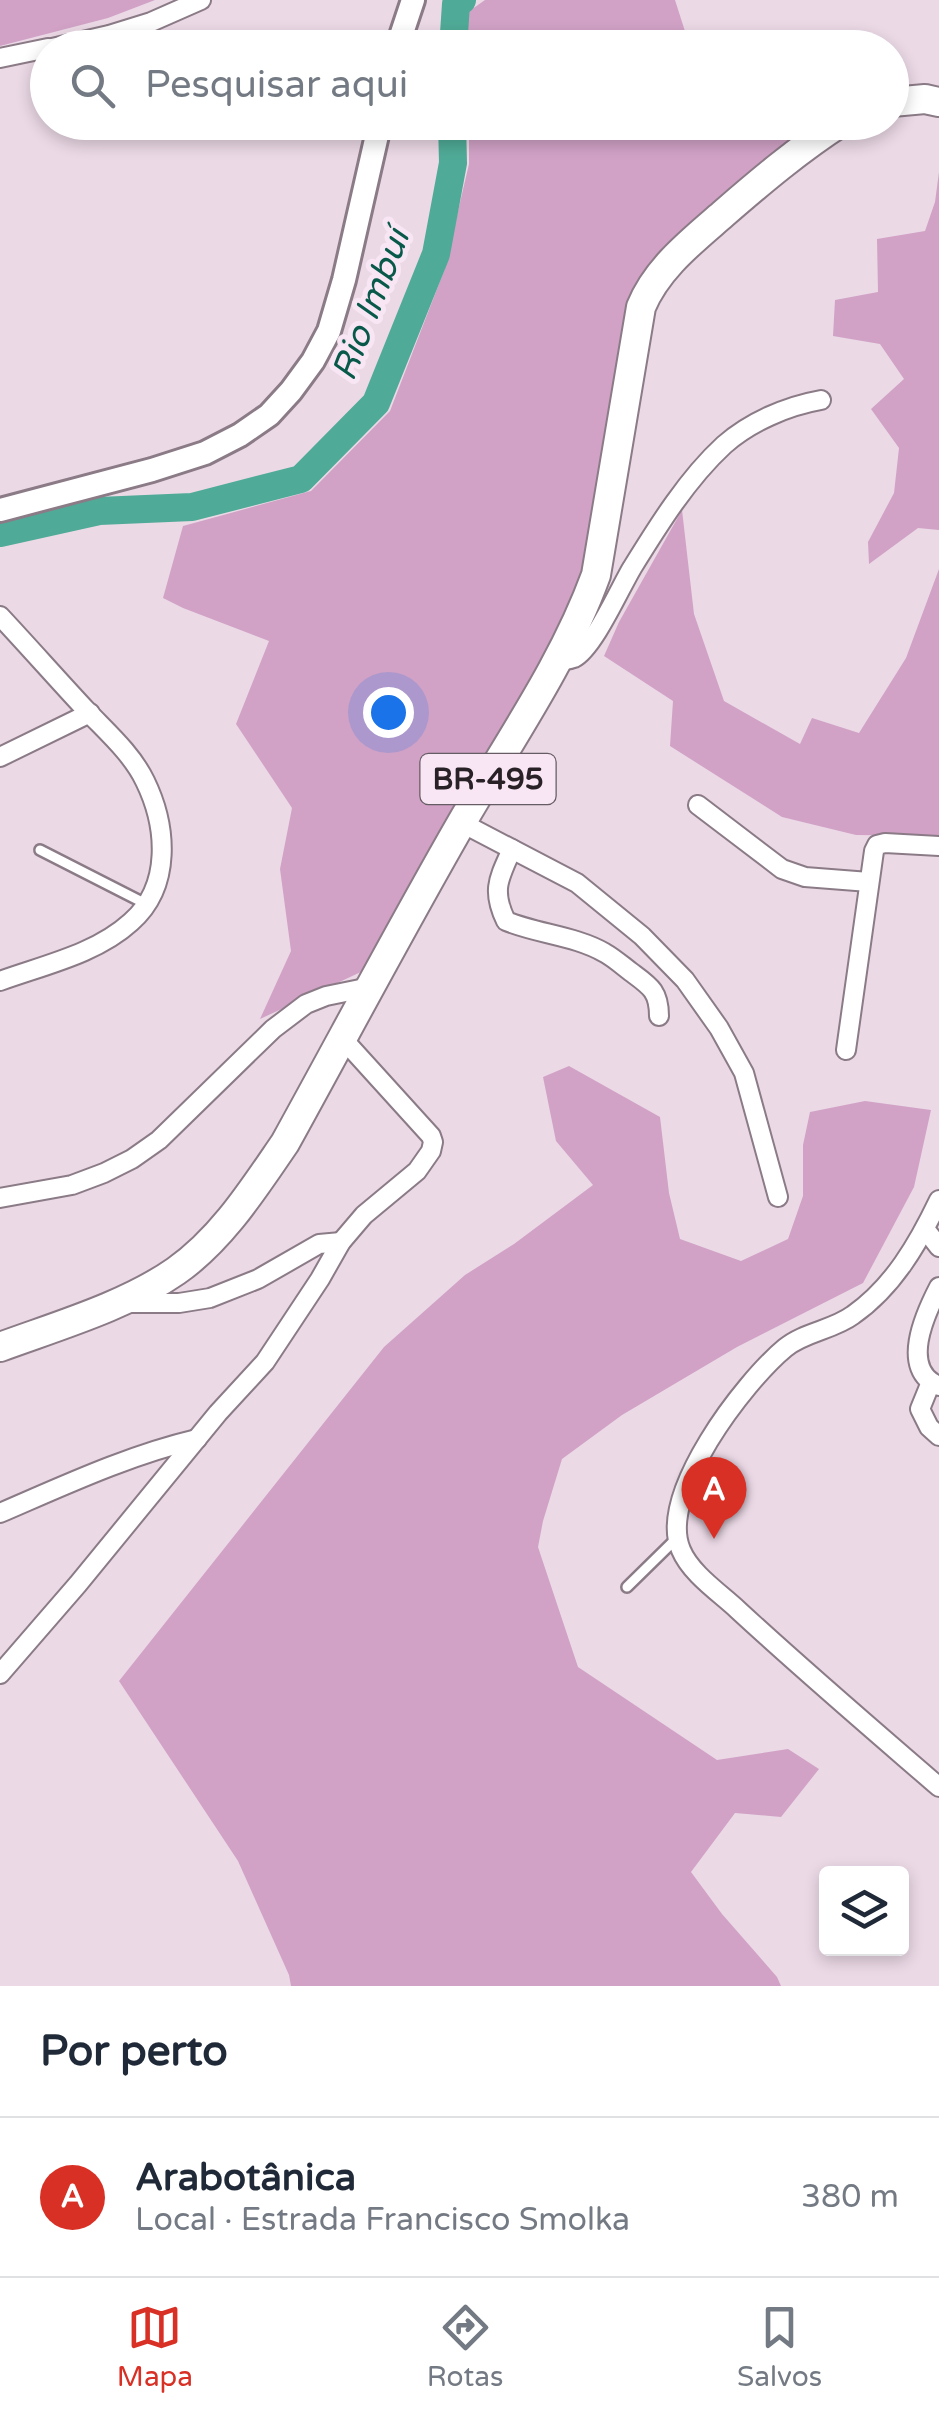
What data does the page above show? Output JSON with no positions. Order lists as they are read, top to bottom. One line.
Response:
{"streets":{"main road":["BR-495"]},"water":["Rio Imbuí"],"page":{"search":"Pesquisar aqui","pins":"A","heading":"Por perto","list":[{"mark":"A","name":"Arabotânica","note":"Local · Estrada Francisco Smolka","value":"380 m"}],"nav":["Mapa","Rotas","Salvos"]}}
